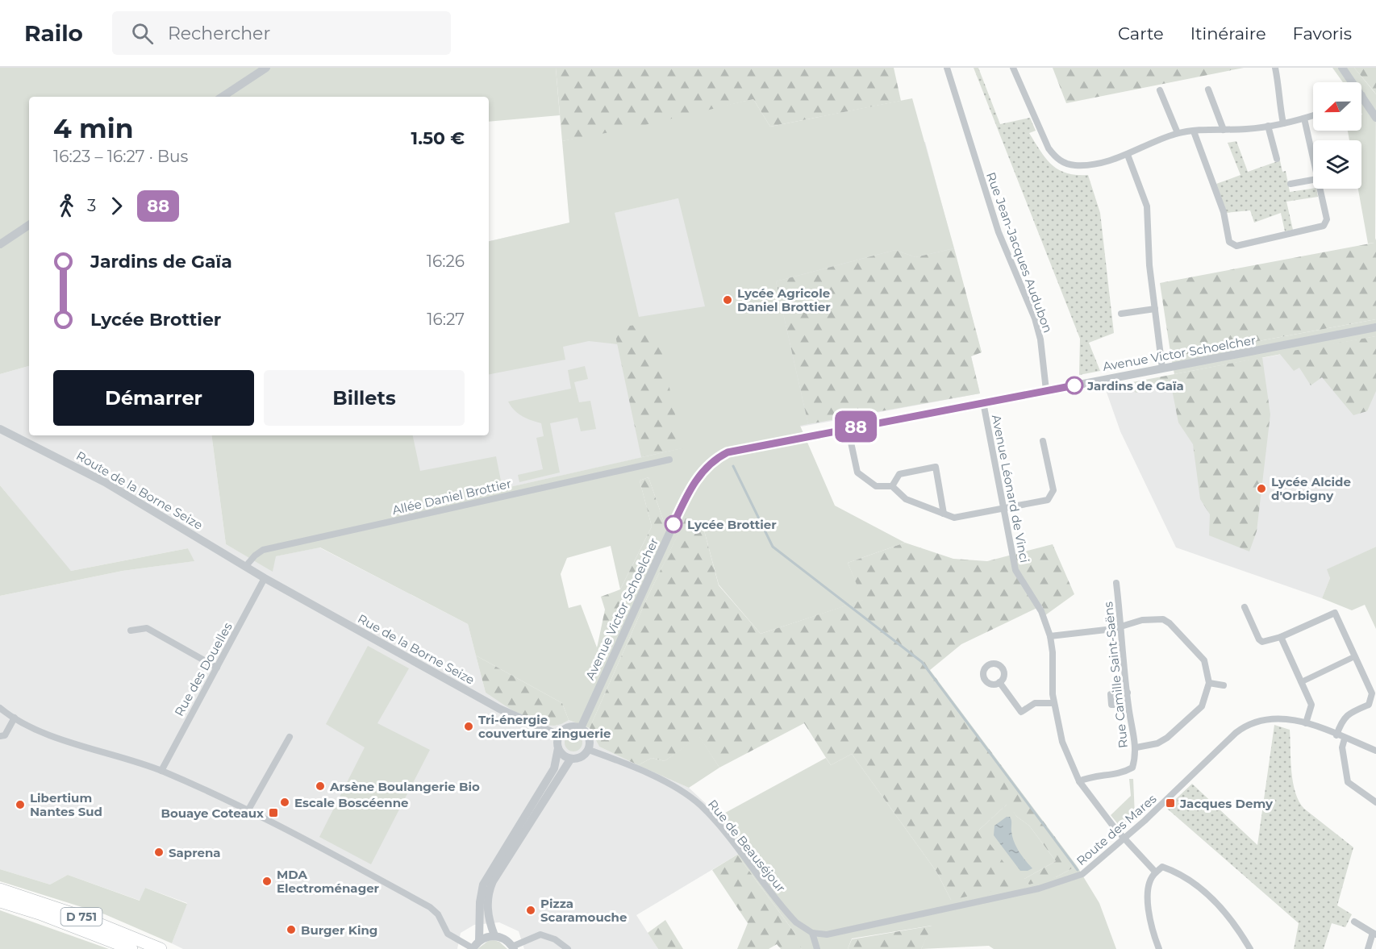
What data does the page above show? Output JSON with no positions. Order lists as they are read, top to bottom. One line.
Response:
{"streets":{"highway":["D 751"],"street":["Rue Jean-Jacques Audubon","Avenue Victor Schoelcher","Avenue Léonard de Vinci","Route de la Borne Seize","Allée Daniel Brottier","Rue de la Borne Seize","Rue des Douelles","Rue Camille Saint-Saëns","Route des Mares","Rue de Beauséjour"]},"crossings":[["Rue Jean-Jacques Audubon","Avenue Victor Schoelcher"],["Avenue Victor Schoelcher","Avenue Léonard de Vinci"],["Avenue Victor Schoelcher","Rue de la Borne Seize"],["Avenue Victor Schoelcher","Rue de Beauséjour"],["Avenue Léonard de Vinci","Rue Camille Saint-Saëns"],["Avenue Léonard de Vinci","Route des Mares"],["Route de la Borne Seize","Allée Daniel Brottier"],["Route de la Borne Seize","Rue de la Borne Seize"],["Route de la Borne Seize","Rue des Douelles"],["Rue de la Borne Seize","Rue des Douelles"],["Rue de la Borne Seize","Rue de Beauséjour"],["Route des Mares","Rue de Beauséjour"]],"places":{"other":["Lycée Agricole Daniel Brottier","Jardins de Gaïa","Lycée Alcide d'Orbigny","Lycée Brottier","Tri-énergie couverture zinguerie","Arsène Boulangerie Bio","Escale Boscéenne","Libertium Nantes Sud","Saprena","MDA Electroménager","Pizza Scaramouche","Burger King"],"transit":["Jacques Demy","Bouaye Coteaux"]},"lines":["bus line 88"],"north":"left","page":{"header":"Railo","search":"Rechercher","nav":["Carte","Itinéraire","Favoris"],"on_map":"88","heading":["4 min","16:23 – 16:27 · Bus","1.50 €"],"legs":["3","88"],"list":[{"name":"Jardins de Gaïa","value":"16:26"},{"name":"Lycée Brottier","value":"16:27"}],"buttons":["Démarrer","Billets"]}}
